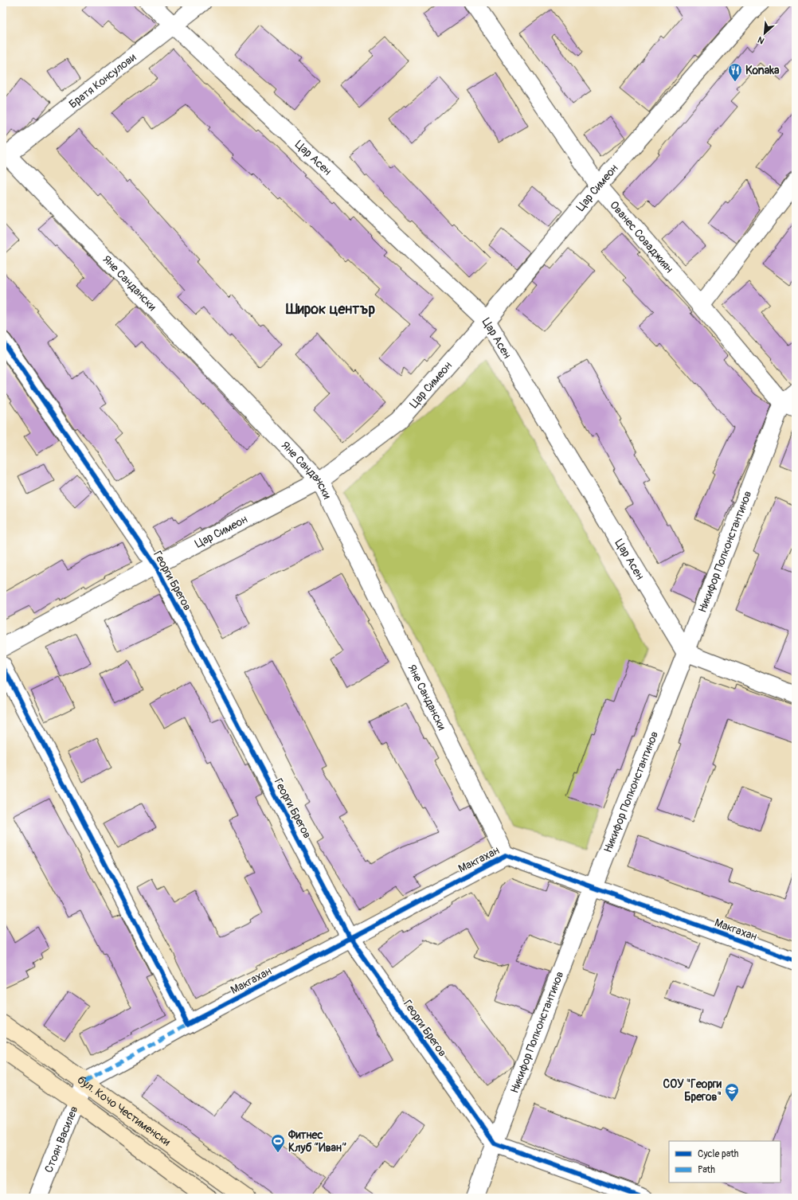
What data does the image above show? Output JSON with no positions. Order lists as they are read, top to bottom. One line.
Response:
{"streets":{"street":["Братя Консулови","Цар Асен","Цар Симеон","Ованес Соваджиян","Яне Сандански","Никифор Попконстантинов","Георги Брегов","Макгахан","бул. Кочо Честименски","Стоян Василев"]},"crossings":[["Братя Консулови","Цар Асен"],["Братя Консулови","Яне Сандански"],["Цар Асен","Цар Симеон"],["Цар Асен","Никифор Попконстантинов"],["Цар Симеон","Ованес Соваджиян"],["Цар Симеон","Яне Сандански"],["Цар Симеон","Георги Брегов"],["Ованес Соваджиян","Никифор Попконстантинов"],["Яне Сандански","Макгахан"],["Никифор Попконстантинов","Георги Брегов"],["Никифор Попконстантинов","Макгахан"],["Георги Брегов","Макгахан"],["Макгахан","бул. Кочо Честименски"],["Макгахан","Стоян Василев"],["бул. Кочо Честименски","Стоян Василев"]],"districts":["Широк център"],"places":{"restaurant":["Konaka"],"school or university":["СОУ \"Георги Брегов\""],"sports":["Фитнес Клуб “Иван”"]},"legend":["Cycle path","Path"],"north":"bottom left"}
